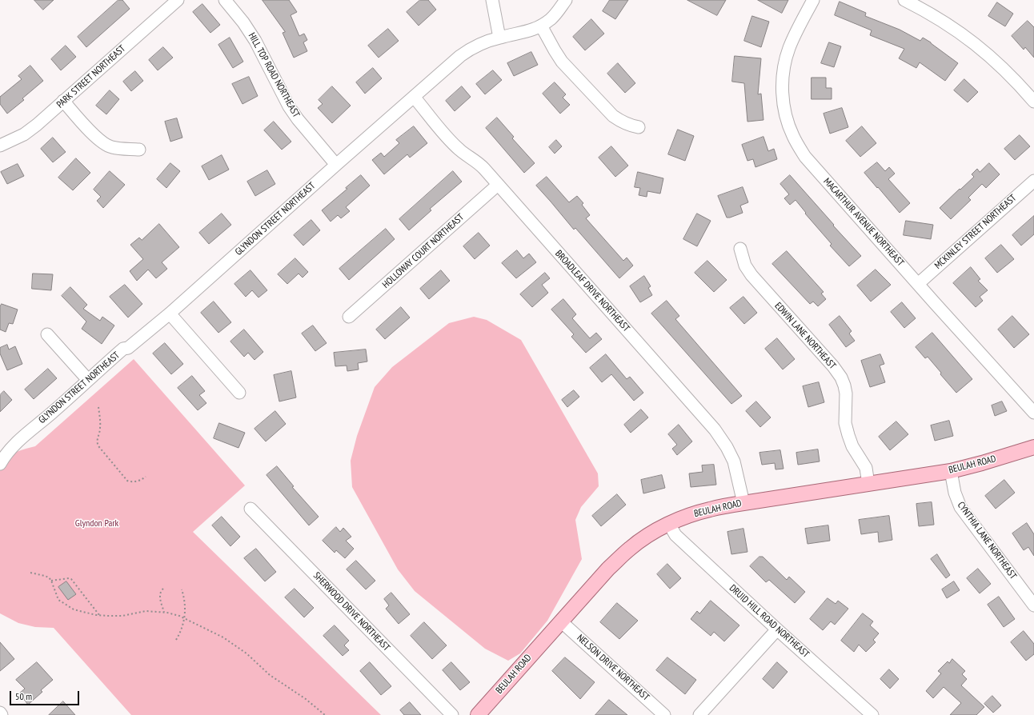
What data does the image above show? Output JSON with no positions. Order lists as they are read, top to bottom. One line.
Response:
{"streets":{"main road":["BEULAH ROAD"],"street":["HILL TOP ROAD NORTHEAST","PARK STREET NORTHEAST","GLYNDON STREET NORTHEAST","MACARTHUR AVENUE NORTHEAST","MCKINLEY STREET NORTHEAST","HOLLOWAY COURT NORTHEAST","BROADLEAF DRIVE NORTHEAST","EDWIN LANE NORTHEAST","CYNTHIA LANE NORTHEAST","SHERWOOD DRIVE NORTHEAST","DRUID HILL ROAD NORTHEAST","NELSON DRIVE NORTHEAST"]},"crossings":[["HILL TOP ROAD NORTHEAST","GLYNDON STREET NORTHEAST"],["GLYNDON STREET NORTHEAST","BROADLEAF DRIVE NORTHEAST"],["MACARTHUR AVENUE NORTHEAST","MCKINLEY STREET NORTHEAST"],["HOLLOWAY COURT NORTHEAST","BROADLEAF DRIVE NORTHEAST"],["BROADLEAF DRIVE NORTHEAST","BEULAH ROAD"],["EDWIN LANE NORTHEAST","BEULAH ROAD"],["BEULAH ROAD","CYNTHIA LANE NORTHEAST"],["BEULAH ROAD","DRUID HILL ROAD NORTHEAST"],["BEULAH ROAD","NELSON DRIVE NORTHEAST"]],"parks":["Glyndon Park"],"scale_bar":"50 m"}
